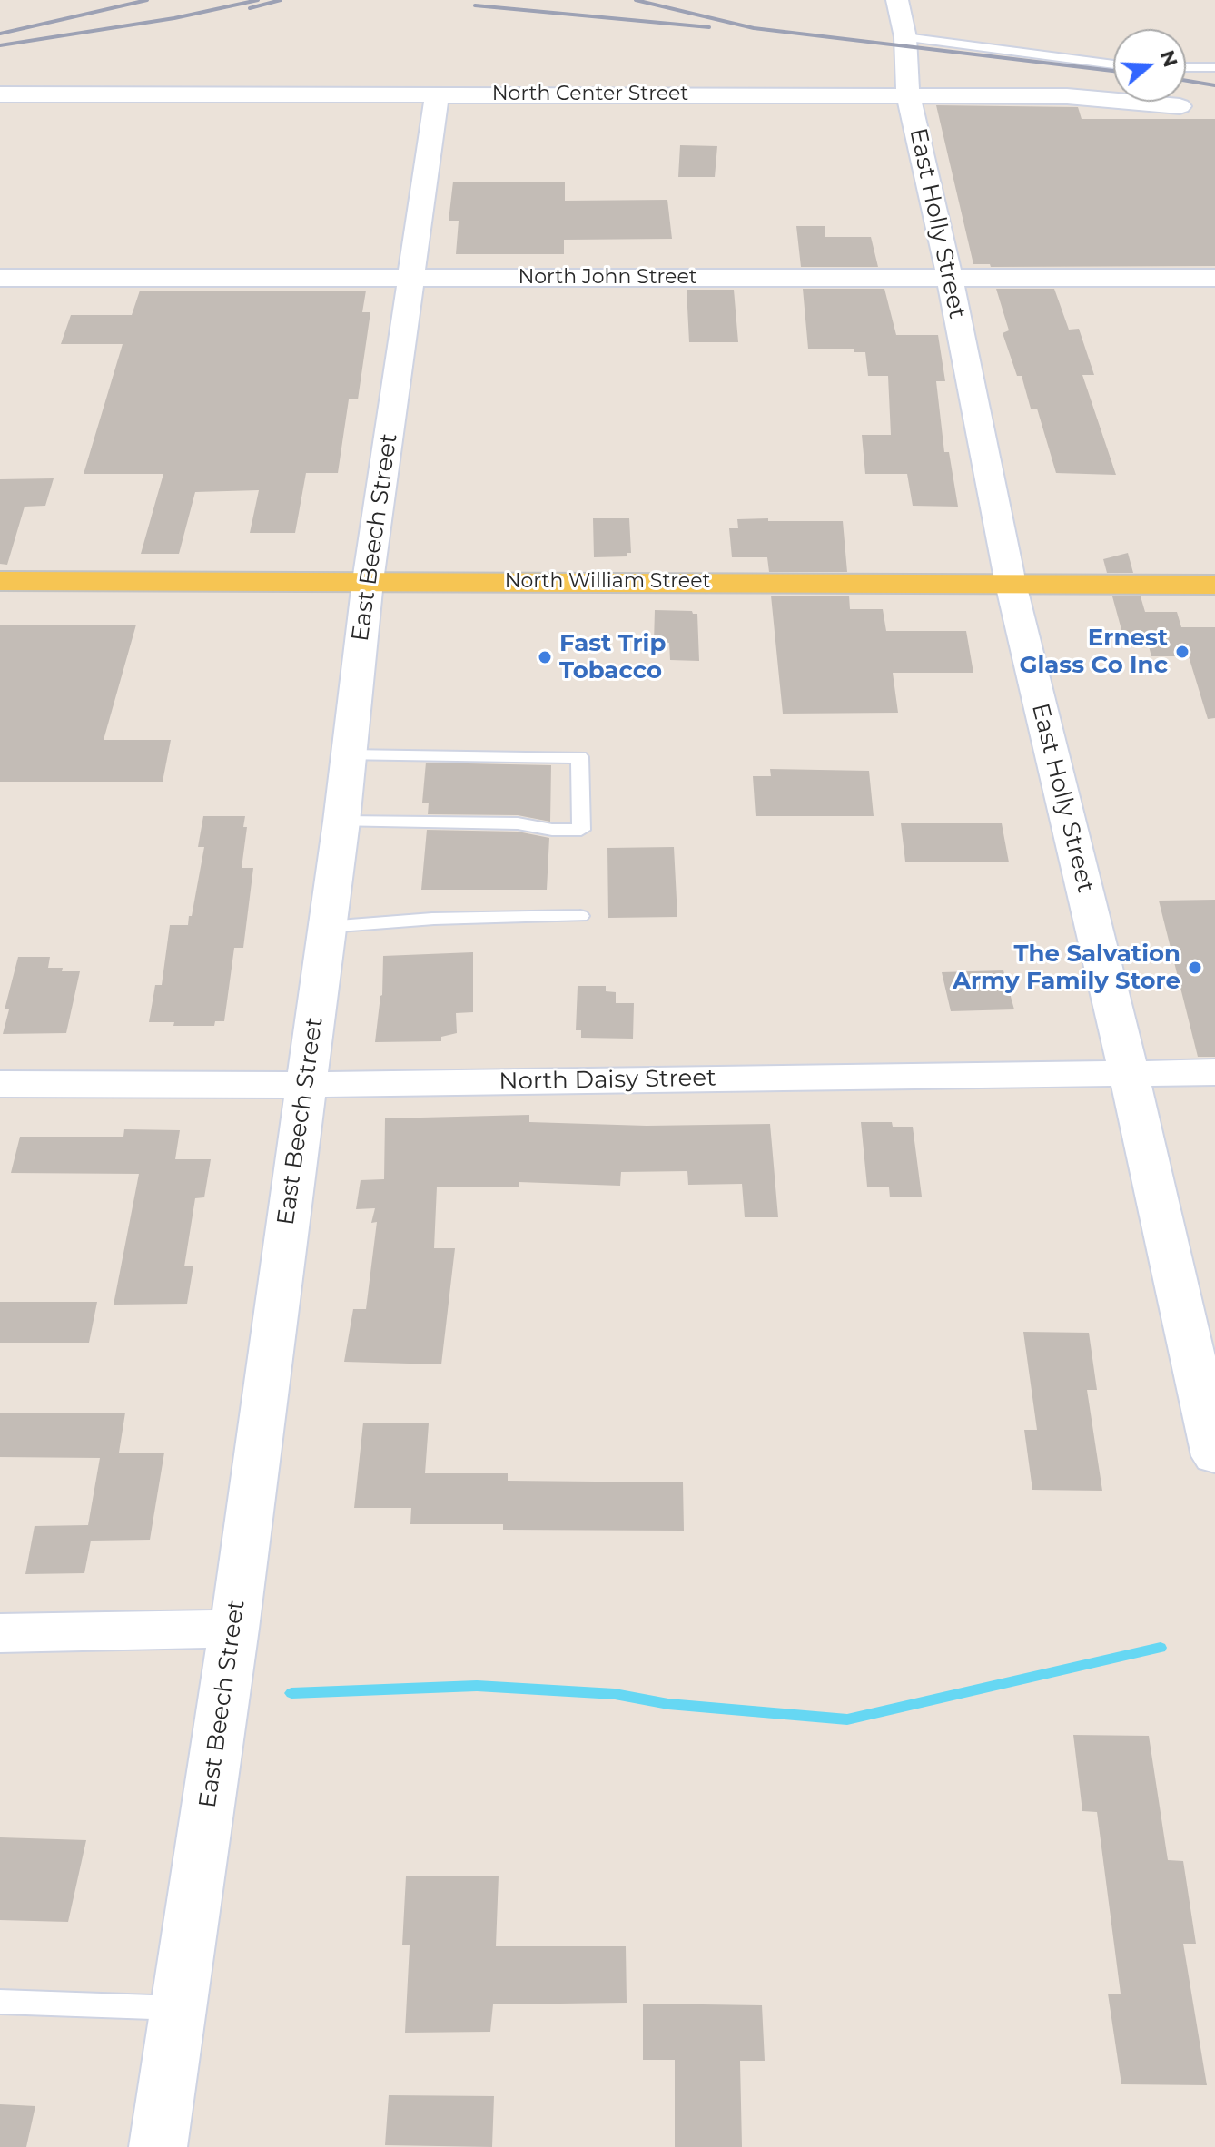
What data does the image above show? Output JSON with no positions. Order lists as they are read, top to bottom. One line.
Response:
{"streets":{"main road":["North William Street"],"street":["North Center Street","East Holly Street","North John Street","East Beech Street","North Daisy Street"]},"crossings":[["North Center Street","East Holly Street"],["North Center Street","East Beech Street"],["East Holly Street","North John Street"],["East Holly Street","North William Street"],["East Holly Street","North Daisy Street"],["North John Street","East Beech Street"],["East Beech Street","North William Street"],["East Beech Street","North Daisy Street"]],"places":["Ernest Glass Co Inc","Fast Trip Tobacco","The Salvation Army Family Store"],"north":"right"}
